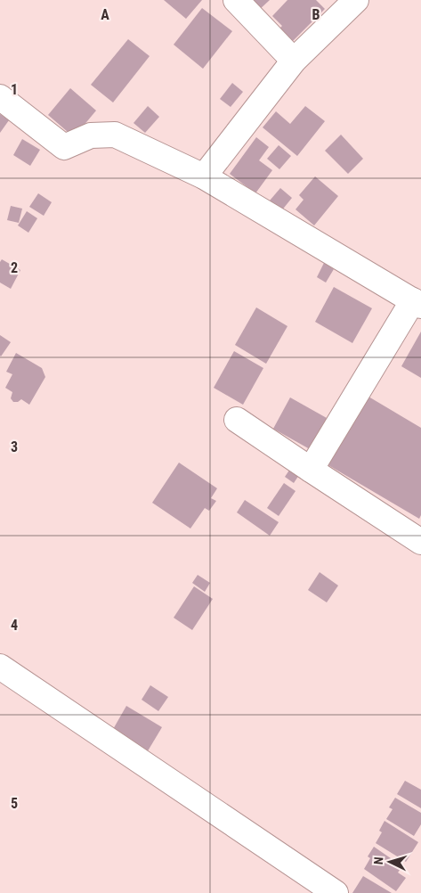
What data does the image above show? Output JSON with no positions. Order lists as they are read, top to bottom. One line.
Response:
{"north":"left","grid":{"columns":["A","B"],"rows":["1","2","3","4","5"]}}
